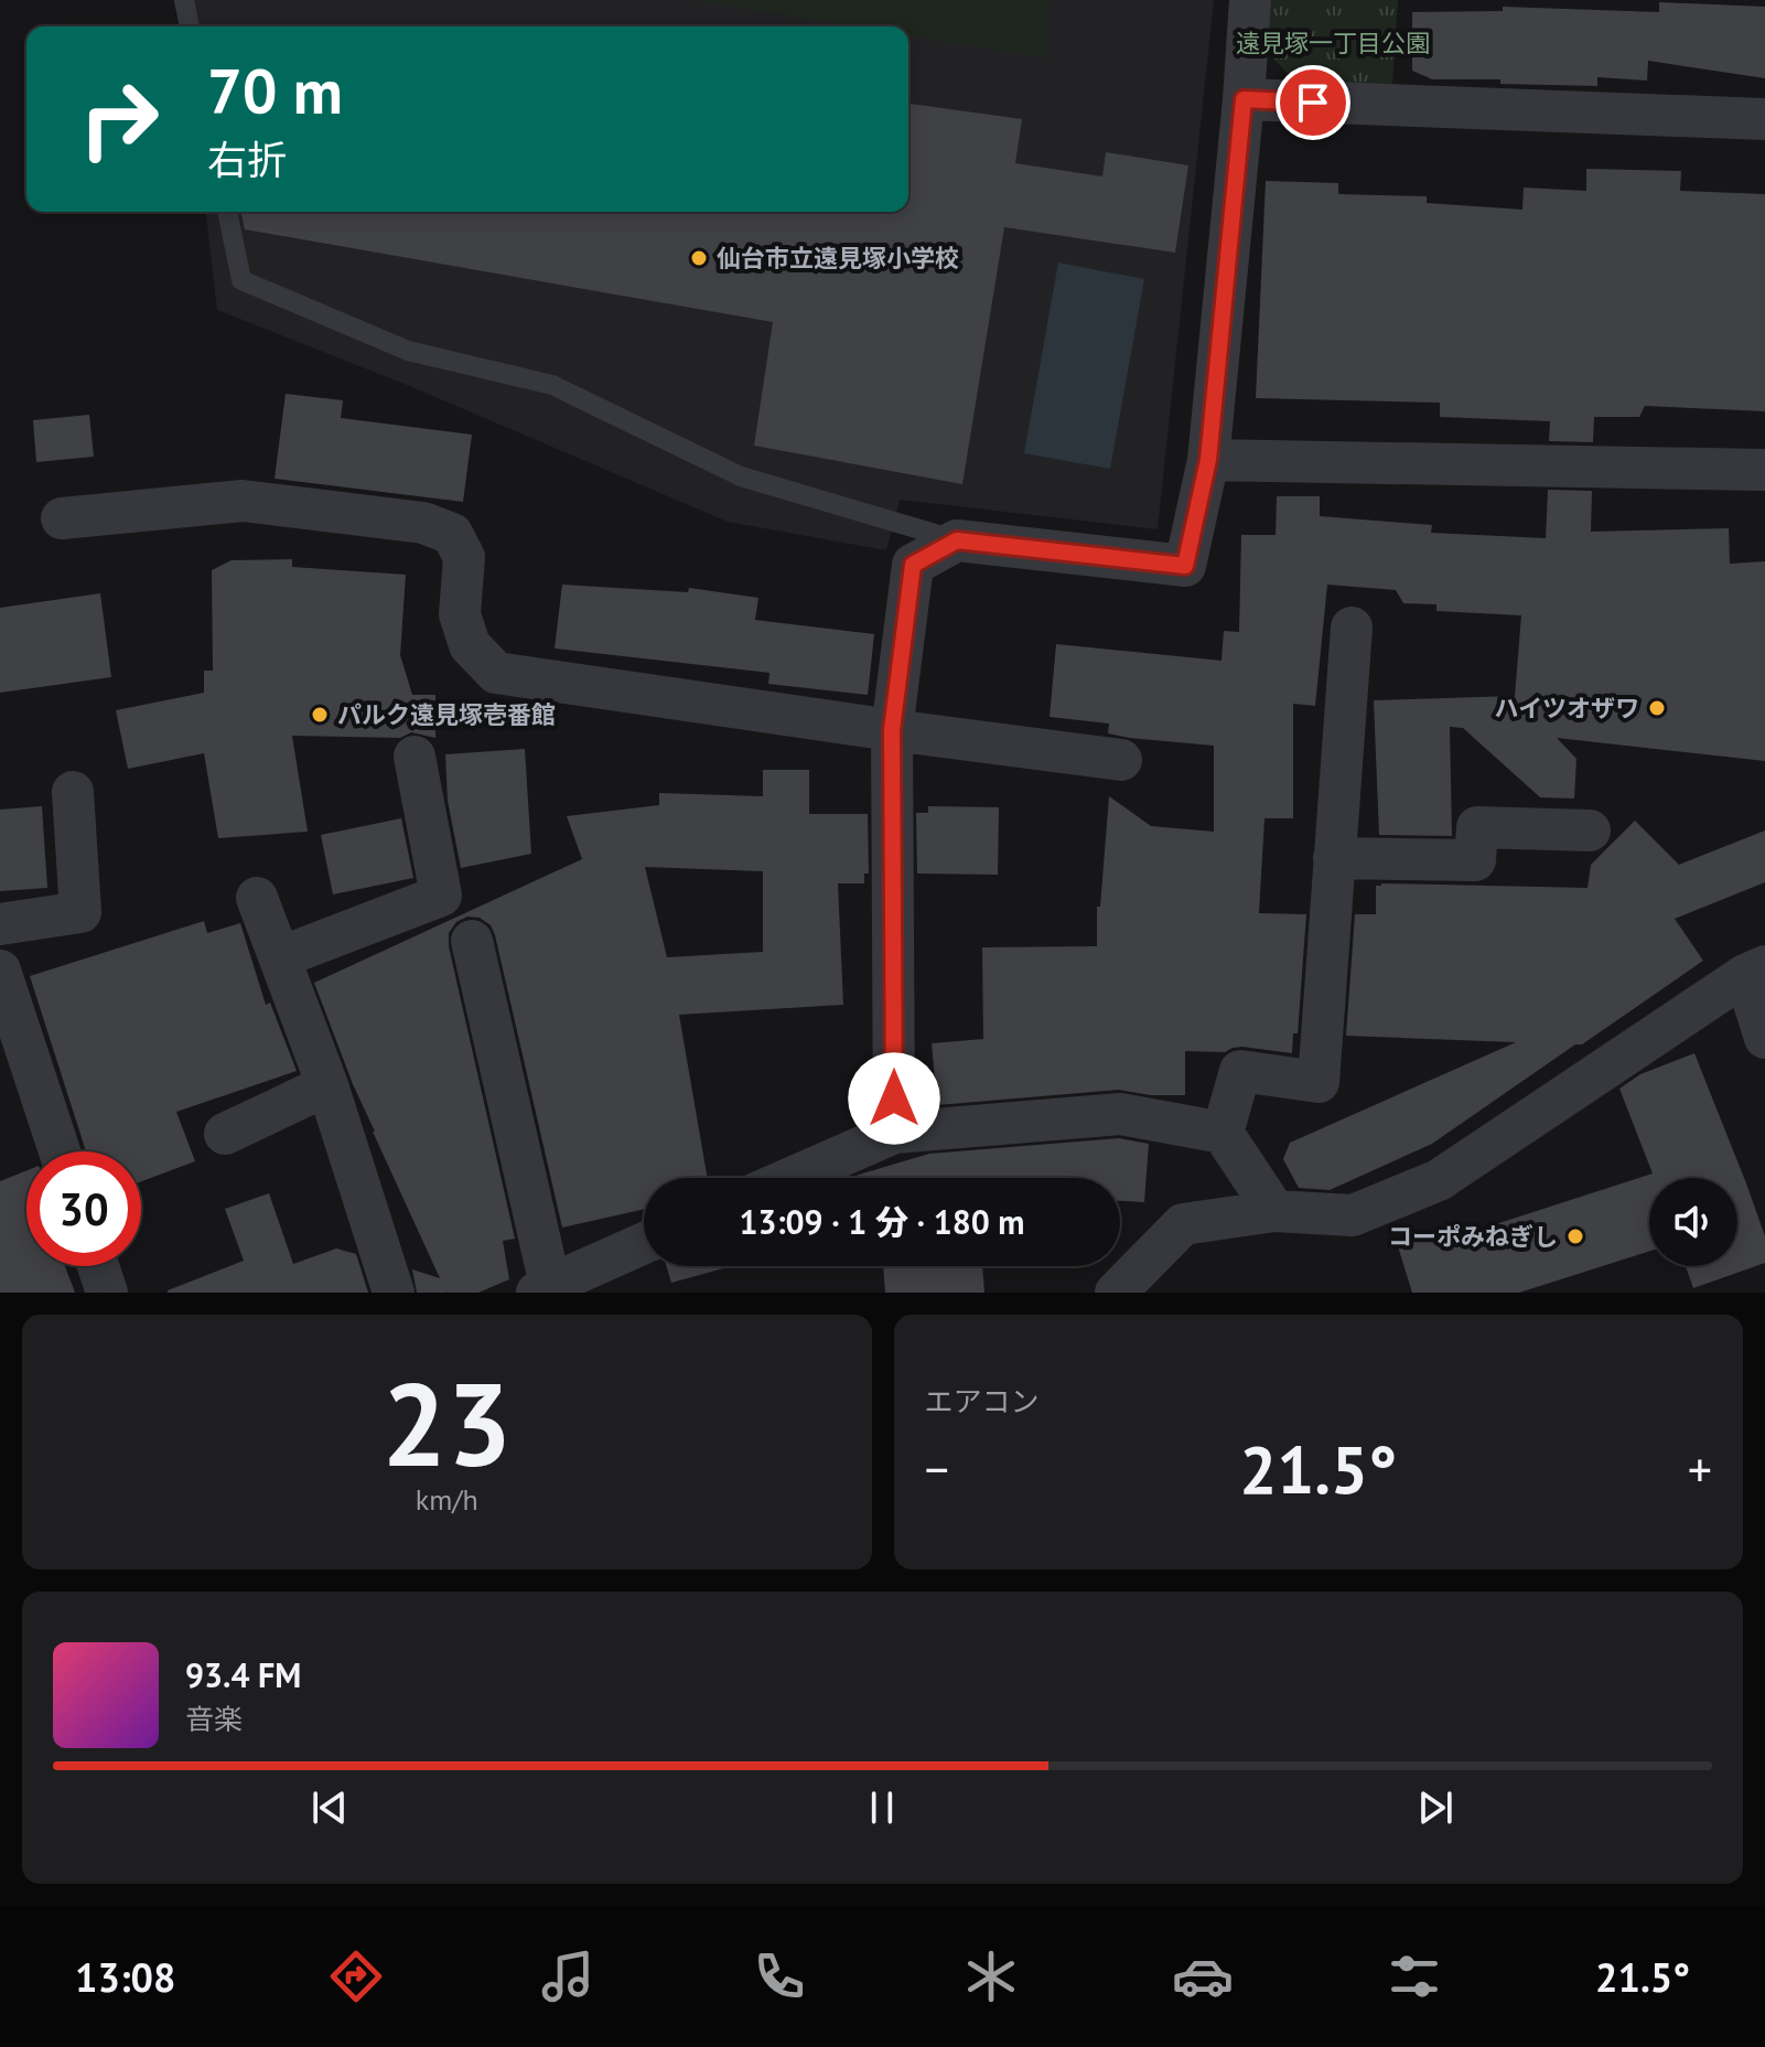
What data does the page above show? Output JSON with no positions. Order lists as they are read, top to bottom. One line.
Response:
{"parks":["遠見塚一丁目公園"],"places":["仙台市立遠見塚小学校","ハイツオザワ","パルク遠見塚壱番館","コーポみねぎし"],"page":{"turn":["70 m","右折"],"limit":"30","trip":"13:09 · 1 分 · 180 m","tile":[["23","km/h"],"エアコン"],"heat":["−","21.5°","+"],"song":["93.4 FM","音楽"],"tabs":["13:08","21.5°"]}}
